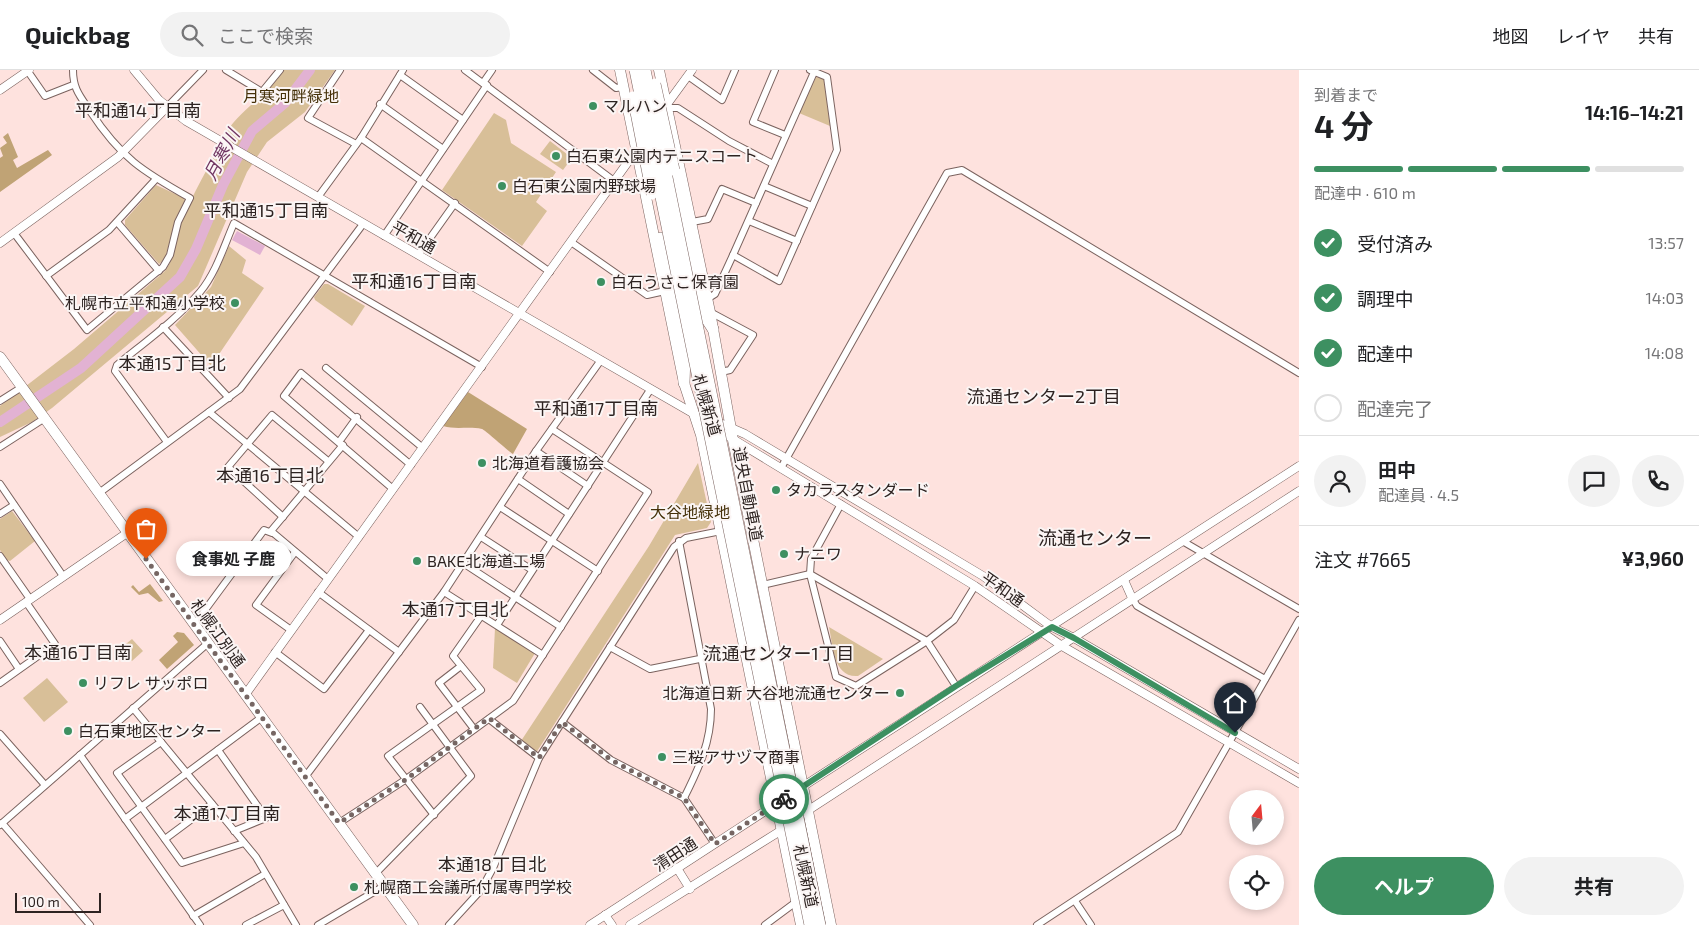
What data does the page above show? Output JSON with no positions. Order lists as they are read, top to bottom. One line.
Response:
{"streets":{"highway":["札幌新道","道央自動車道","札幌江別通"],"street":["平和通","清田通"]},"crossings":[["平和通","札幌新道"],["平和通","清田通"],["札幌新道","清田通"]],"districts":["平和通14丁目南","平和通15丁目南","平和通16丁目南","本通15丁目北","流通センター2丁目","平和通17丁目南","本通16丁目北","流通センター","本通17丁目北","本通16丁目南","流通センター1丁目","本通17丁目南","本通18丁目北"],"water":["月寒川"],"parks":["月寒河畔緑地","大谷地緑地"],"places":["マルハン","白石東公園内テニスコート","白石東公園内野球場","白石うさこ保育園","札幌市立平和通小学校","北海道看護協会","タカラスタンダード","ナニワ","食事処 子鹿","BAKE北海道工場","リフレ サッポロ","北海道日新 大谷地流通センター","白石東地区センター","三桜アサヅマ商事","札幌商工会議所付属専門学校"],"scale_bar":"100 m","north":"top","page":{"header":"Quickbag","search":"ここで検索","nav":["地図","レイヤ","共有"],"heading":["4 分","到着まで","14:16–14:21"],"panel":["田中","配達員 · 4.5","注文 #7665","¥3,960"],"bar":"配達中 · 610 m","list":[["受付済み","13:57"],["調理中","14:03"],["配達中","14:08"],"配達完了"],"bubble":"食事処 子鹿","buttons":["ヘルプ","共有"],"scale":"100 m"}}
